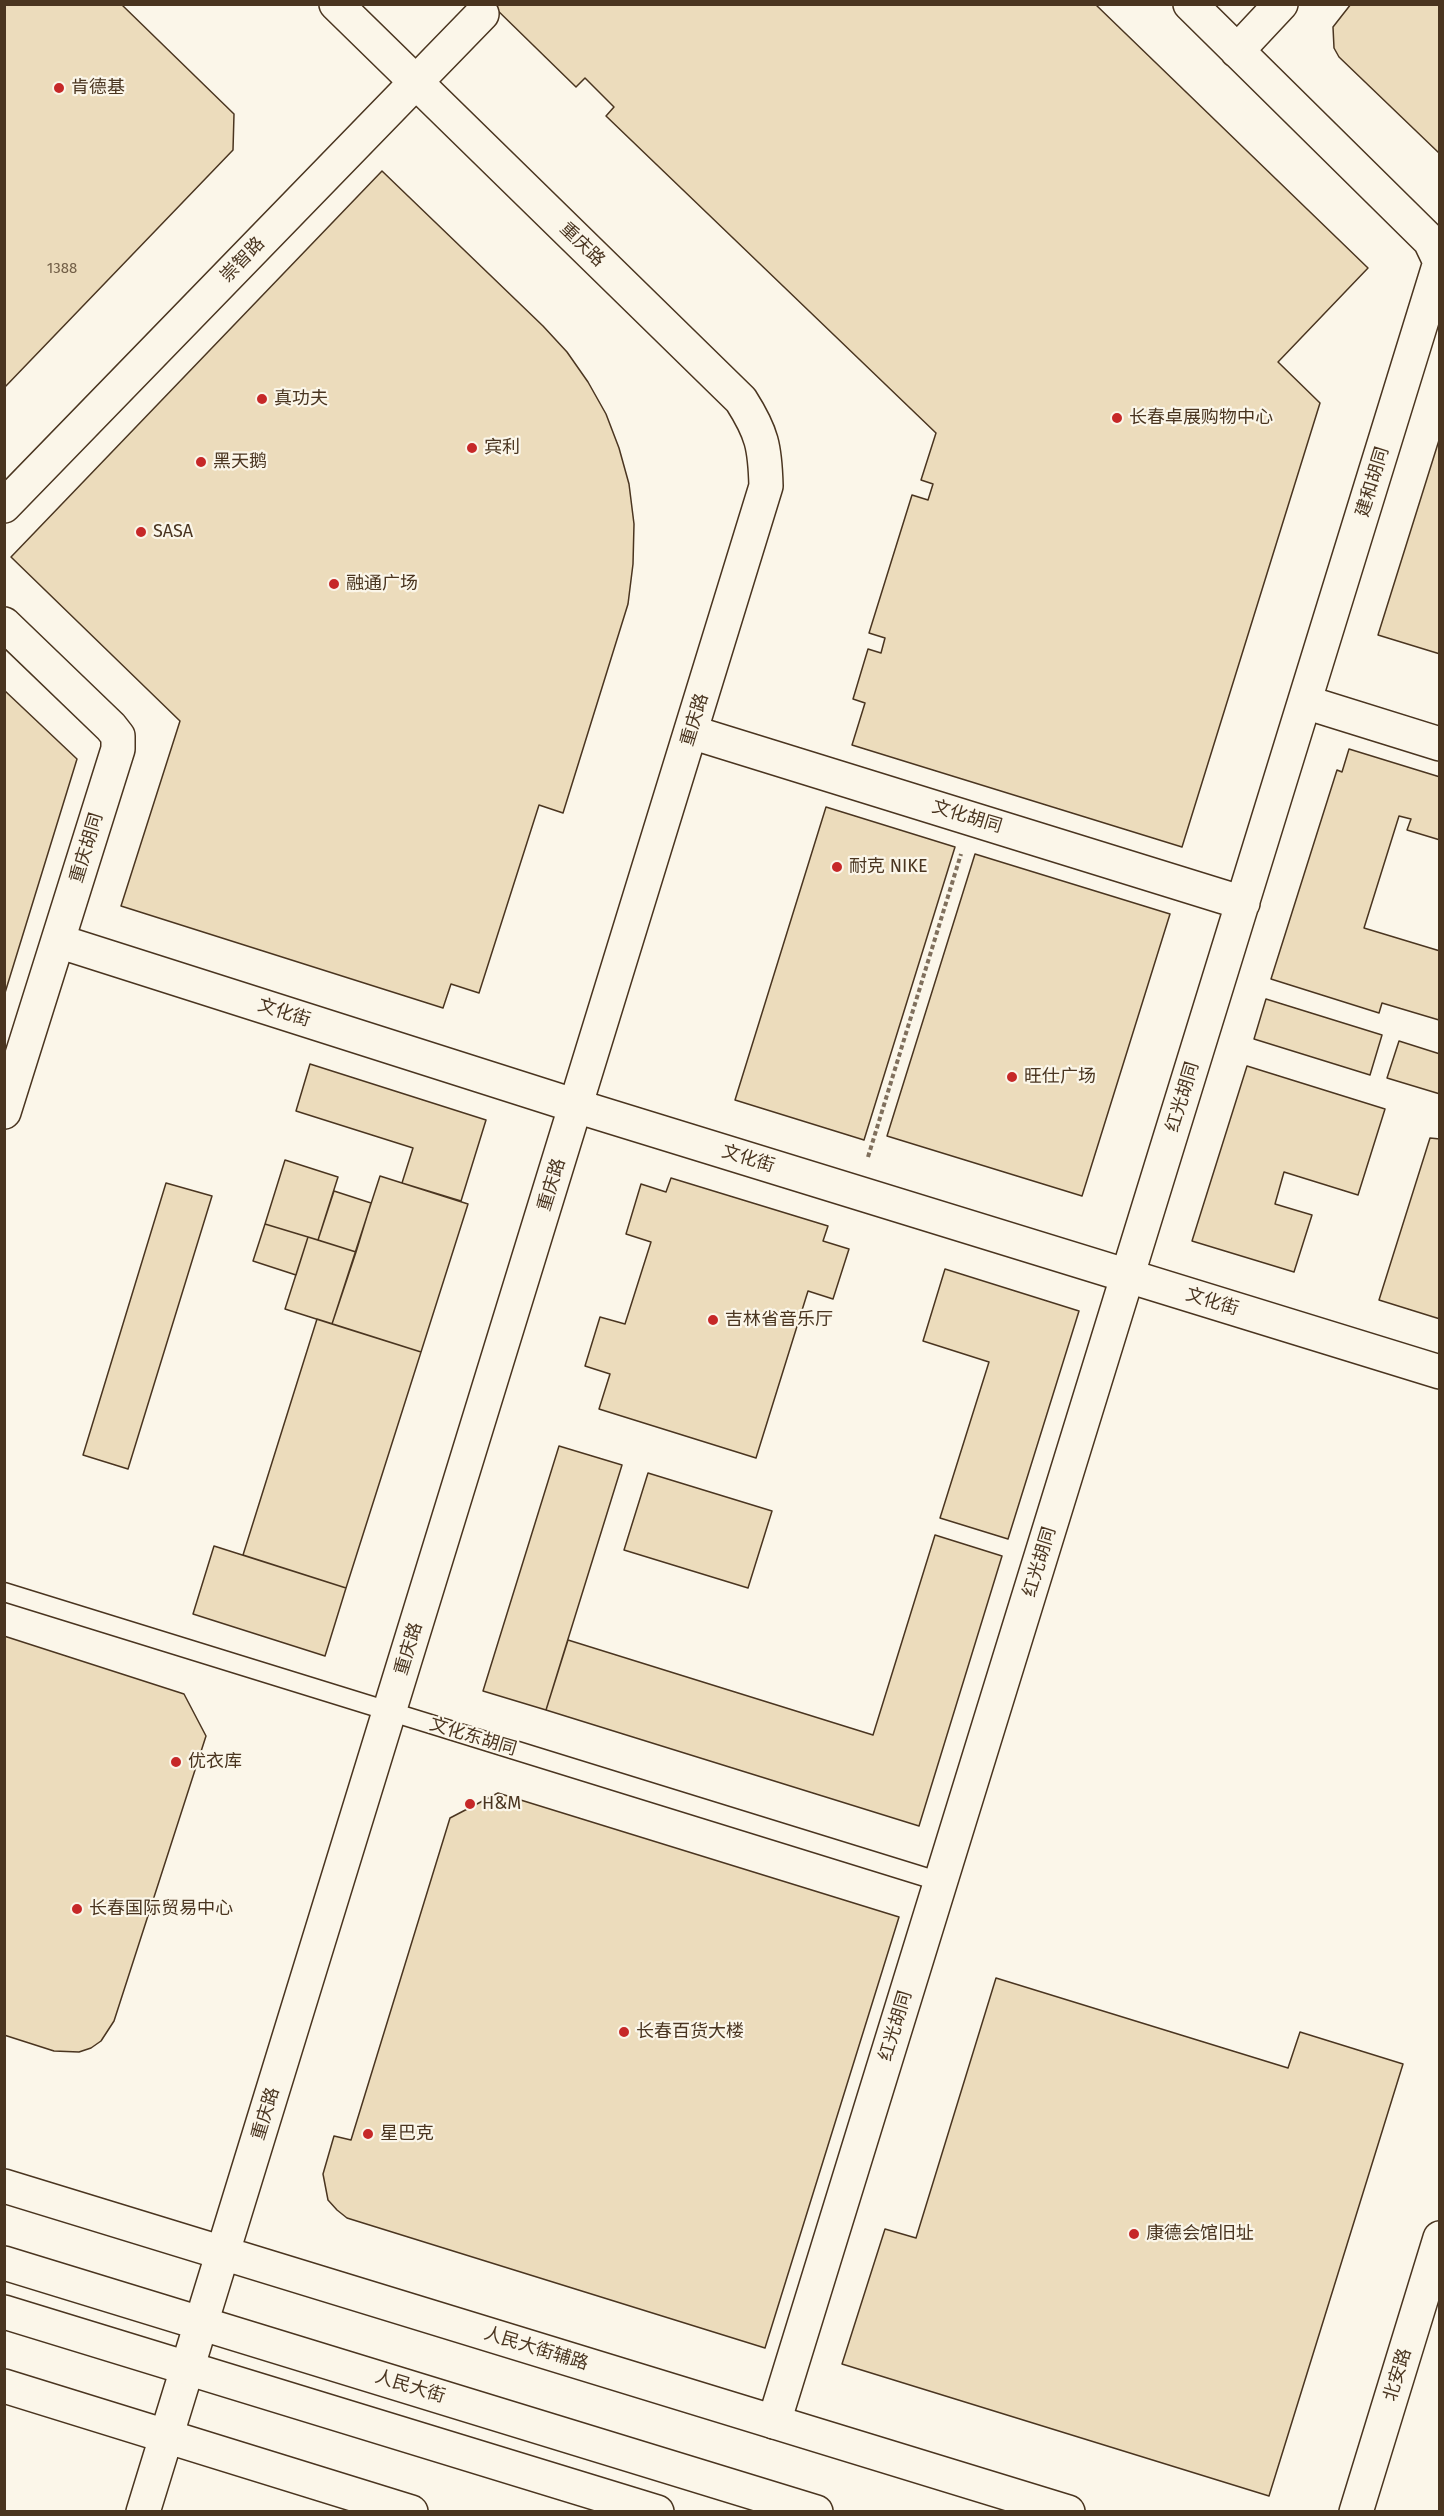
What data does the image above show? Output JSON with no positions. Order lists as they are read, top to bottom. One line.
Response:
{"streets":{"street":["重庆路","崇智路","建和胡同","文化胡同","重庆胡同","文化街","红光胡同","人民大街辅路","北安路","人民大街"],"lane":["文化东胡同"]},"crossings":[["重庆路","崇智路"],["重庆路","文化胡同"],["重庆路","文化街"],["重庆路","文化东胡同"],["重庆路","人民大街辅路"],["重庆路","人民大街"],["建和胡同","红光胡同"],["文化胡同","红光胡同"],["重庆胡同","文化街"],["文化街","红光胡同"],["红光胡同","文化东胡同"],["红光胡同","人民大街辅路"]],"places":["肯德基","真功夫","长春卓展购物中心","宾利","黑天鹅","SASA","融通广场","耐克 NIKE","旺仕广场","吉林省音乐厅","优衣库","H&M","长春国际贸易中心","长春百货大楼","星巴克","康德会馆旧址"],"house_numbers":["1388"]}
